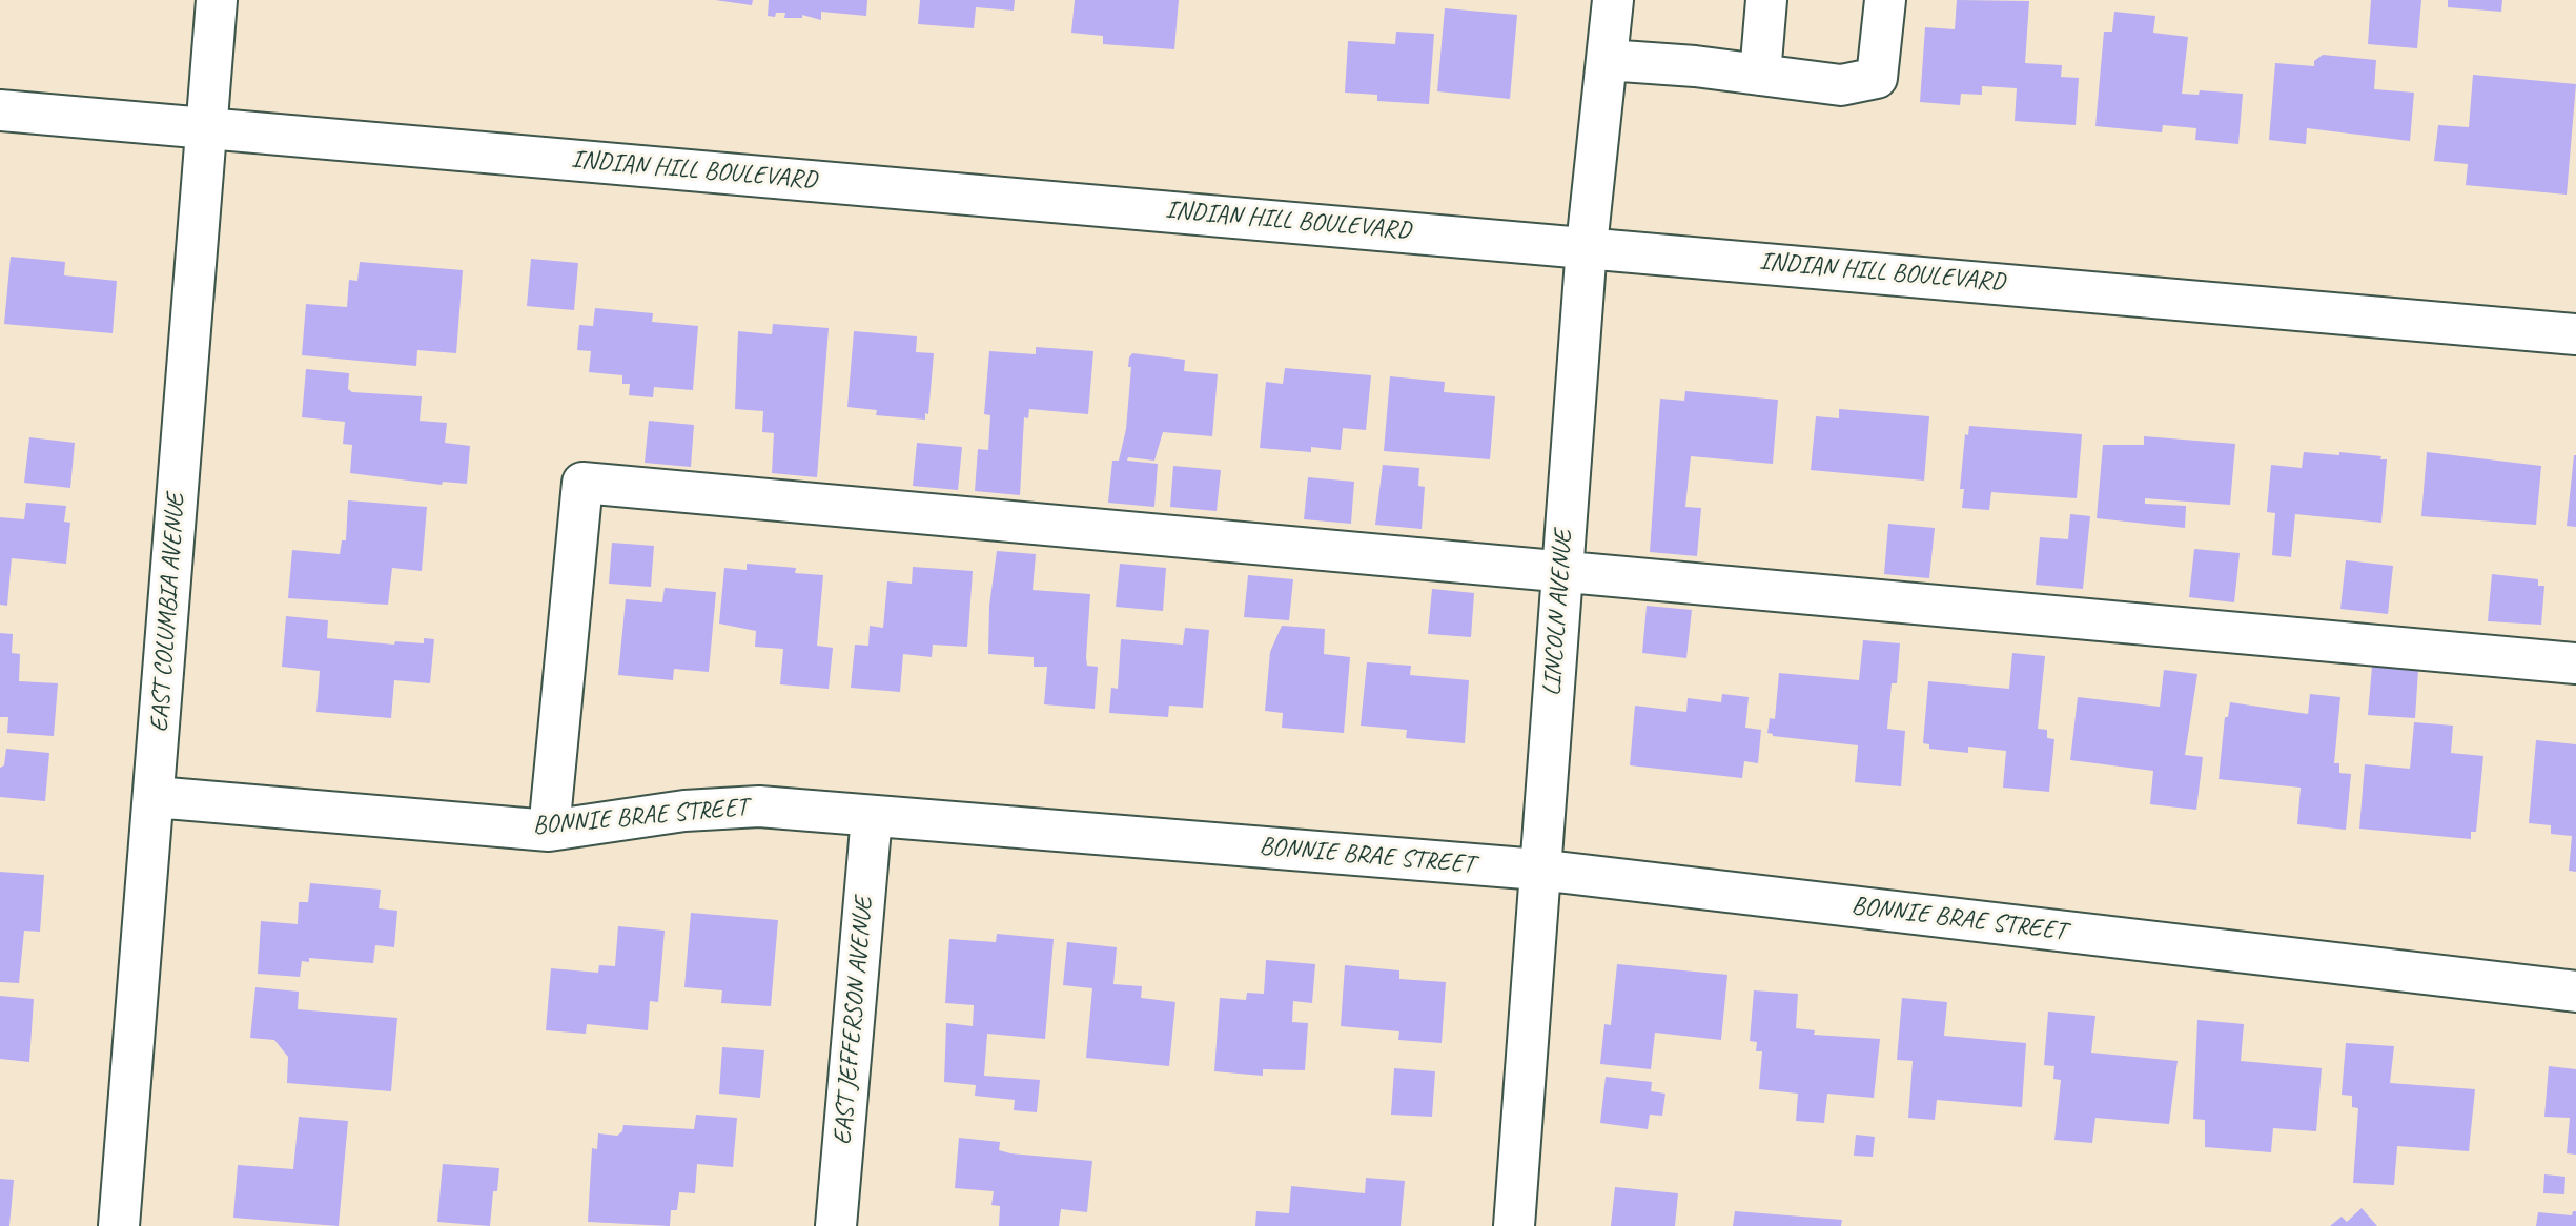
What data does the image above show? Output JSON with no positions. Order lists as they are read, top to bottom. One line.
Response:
{"streets":{"street":["INDIAN HILL BOULEVARD","EAST COLUMBIA AVENUE","LINCOLN AVENUE","BONNIE BRAE STREET","EAST JEFFERSON AVENUE"]},"crossings":[["INDIAN HILL BOULEVARD","EAST COLUMBIA AVENUE"],["INDIAN HILL BOULEVARD","LINCOLN AVENUE"],["EAST COLUMBIA AVENUE","BONNIE BRAE STREET"],["LINCOLN AVENUE","BONNIE BRAE STREET"],["BONNIE BRAE STREET","EAST JEFFERSON AVENUE"]]}
